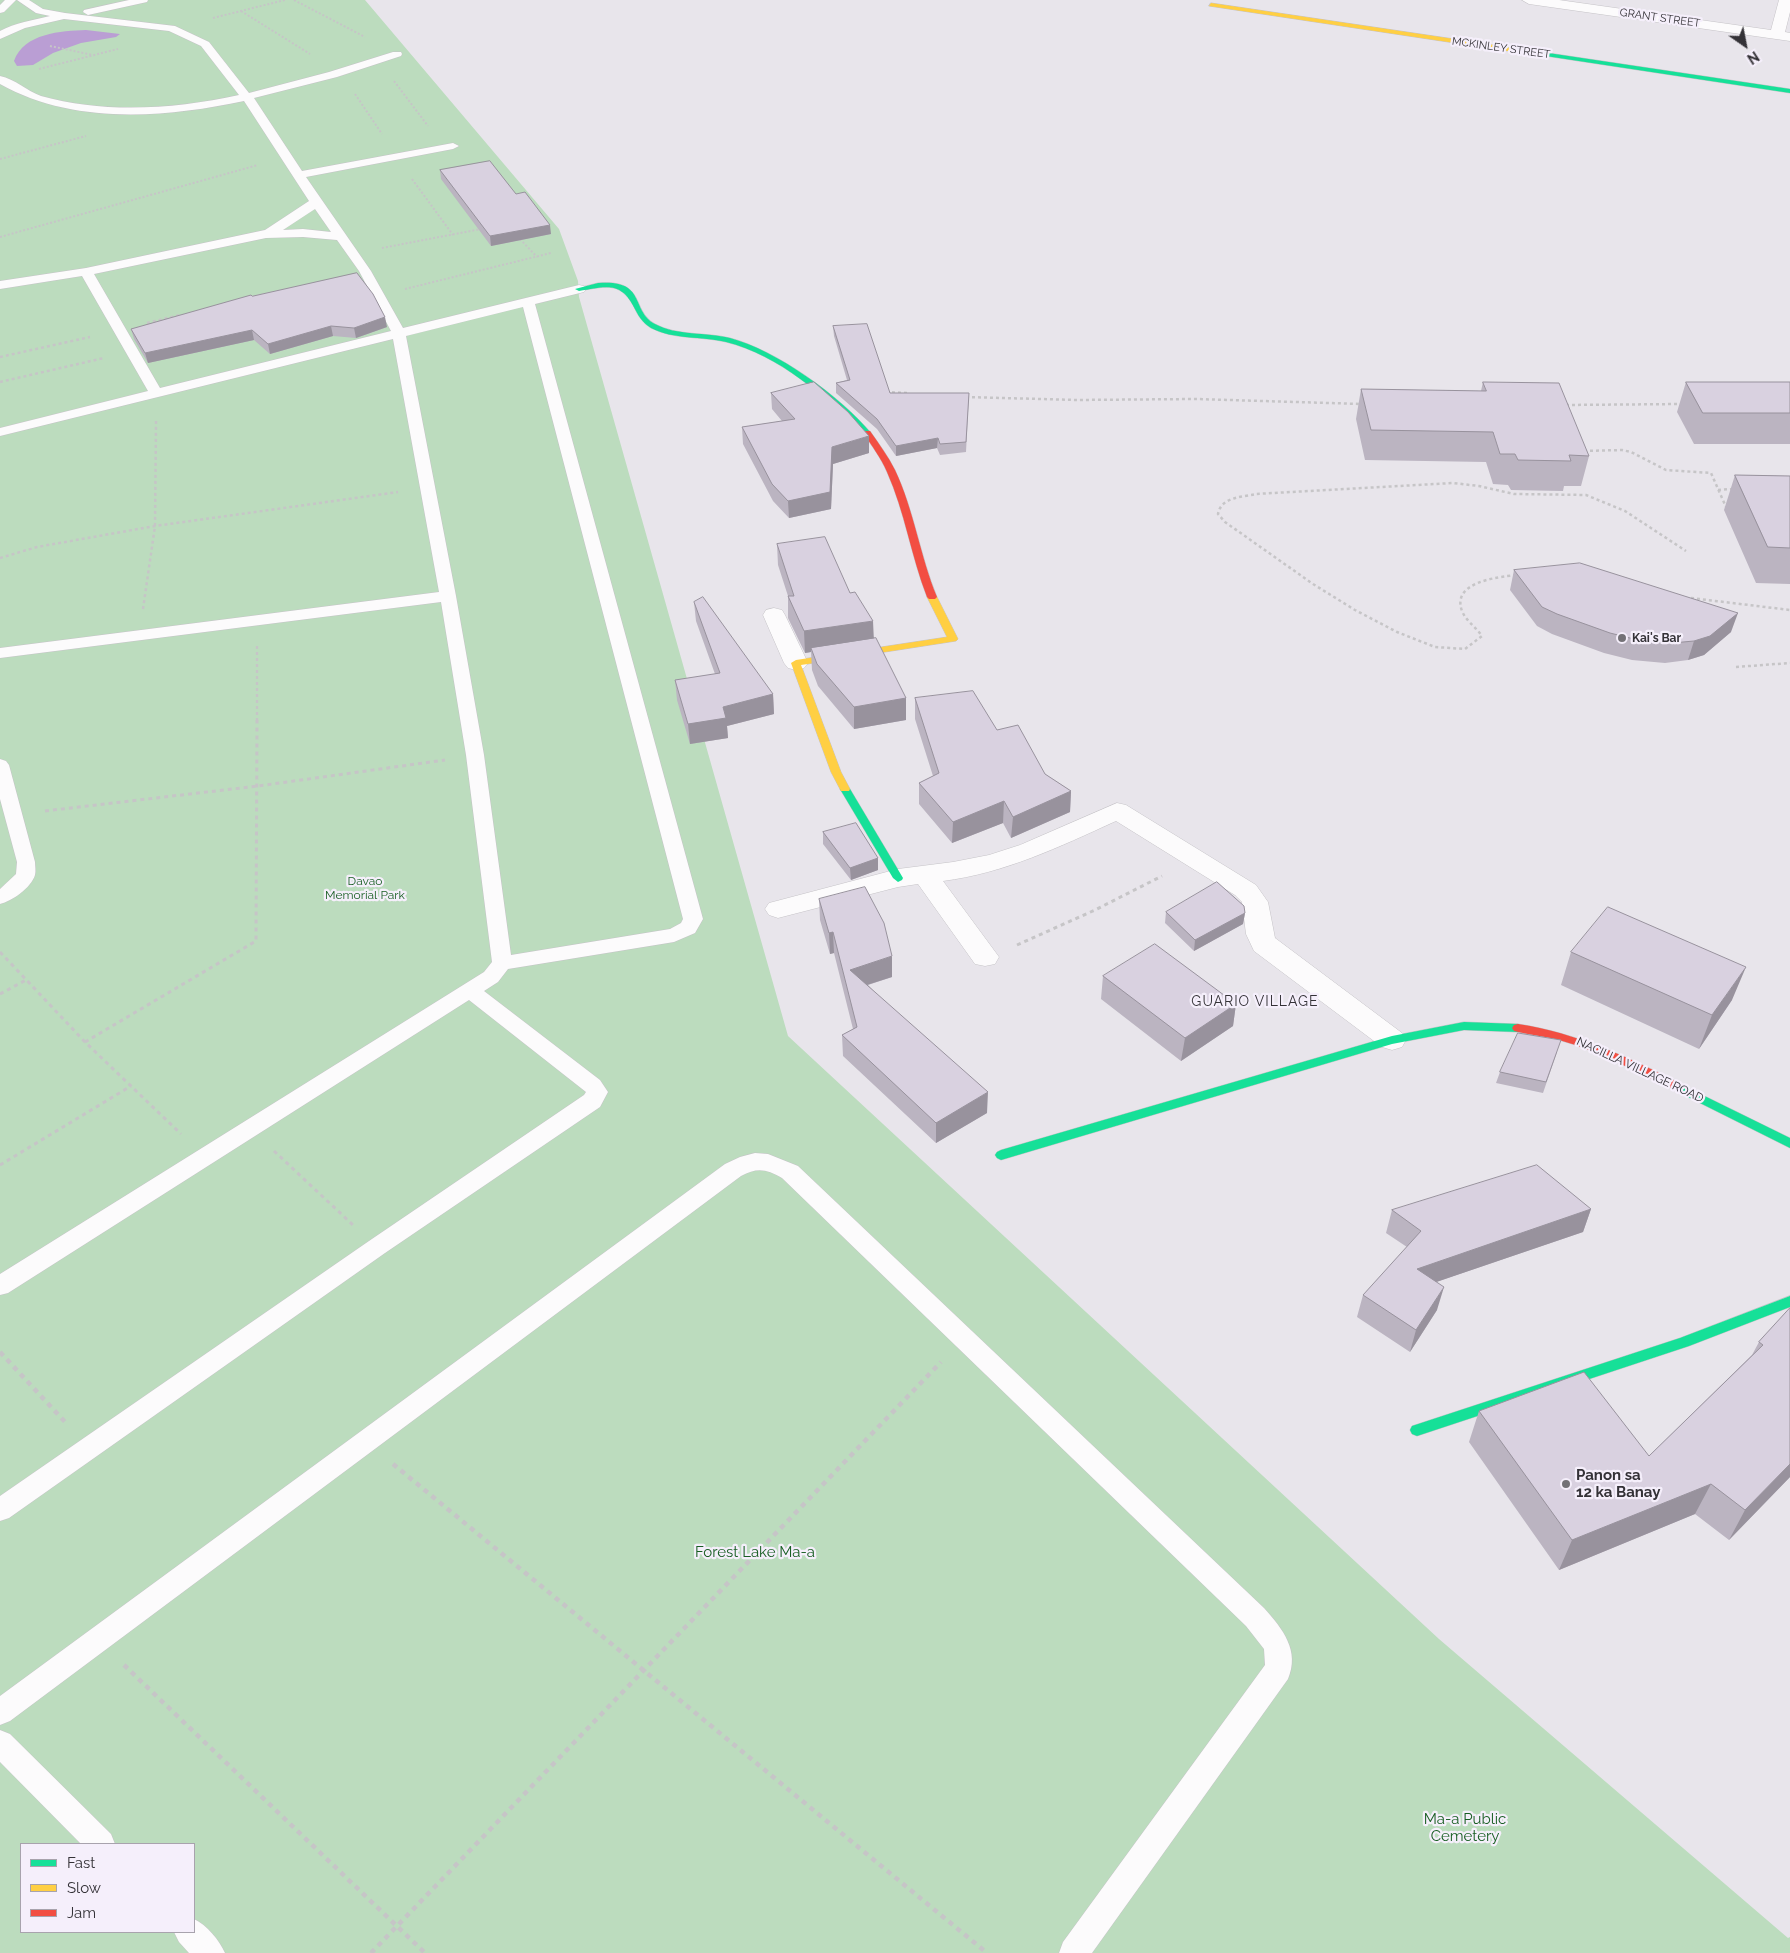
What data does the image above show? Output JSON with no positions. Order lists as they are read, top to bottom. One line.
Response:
{"streets":{"street":["GRANT STREET","MCKINLEY STREET","NACILLA VILLAGE ROAD"]},"districts":["GUARIO VILLAGE"],"parks":["Davao Memorial Park","Forest Lake Ma-a","Ma-a Public Cemetery"],"places":["Kai's Bar","Panon sa 12 ka Banay"],"legend":["Fast","Slow","Jam"],"north":"bottom right"}
